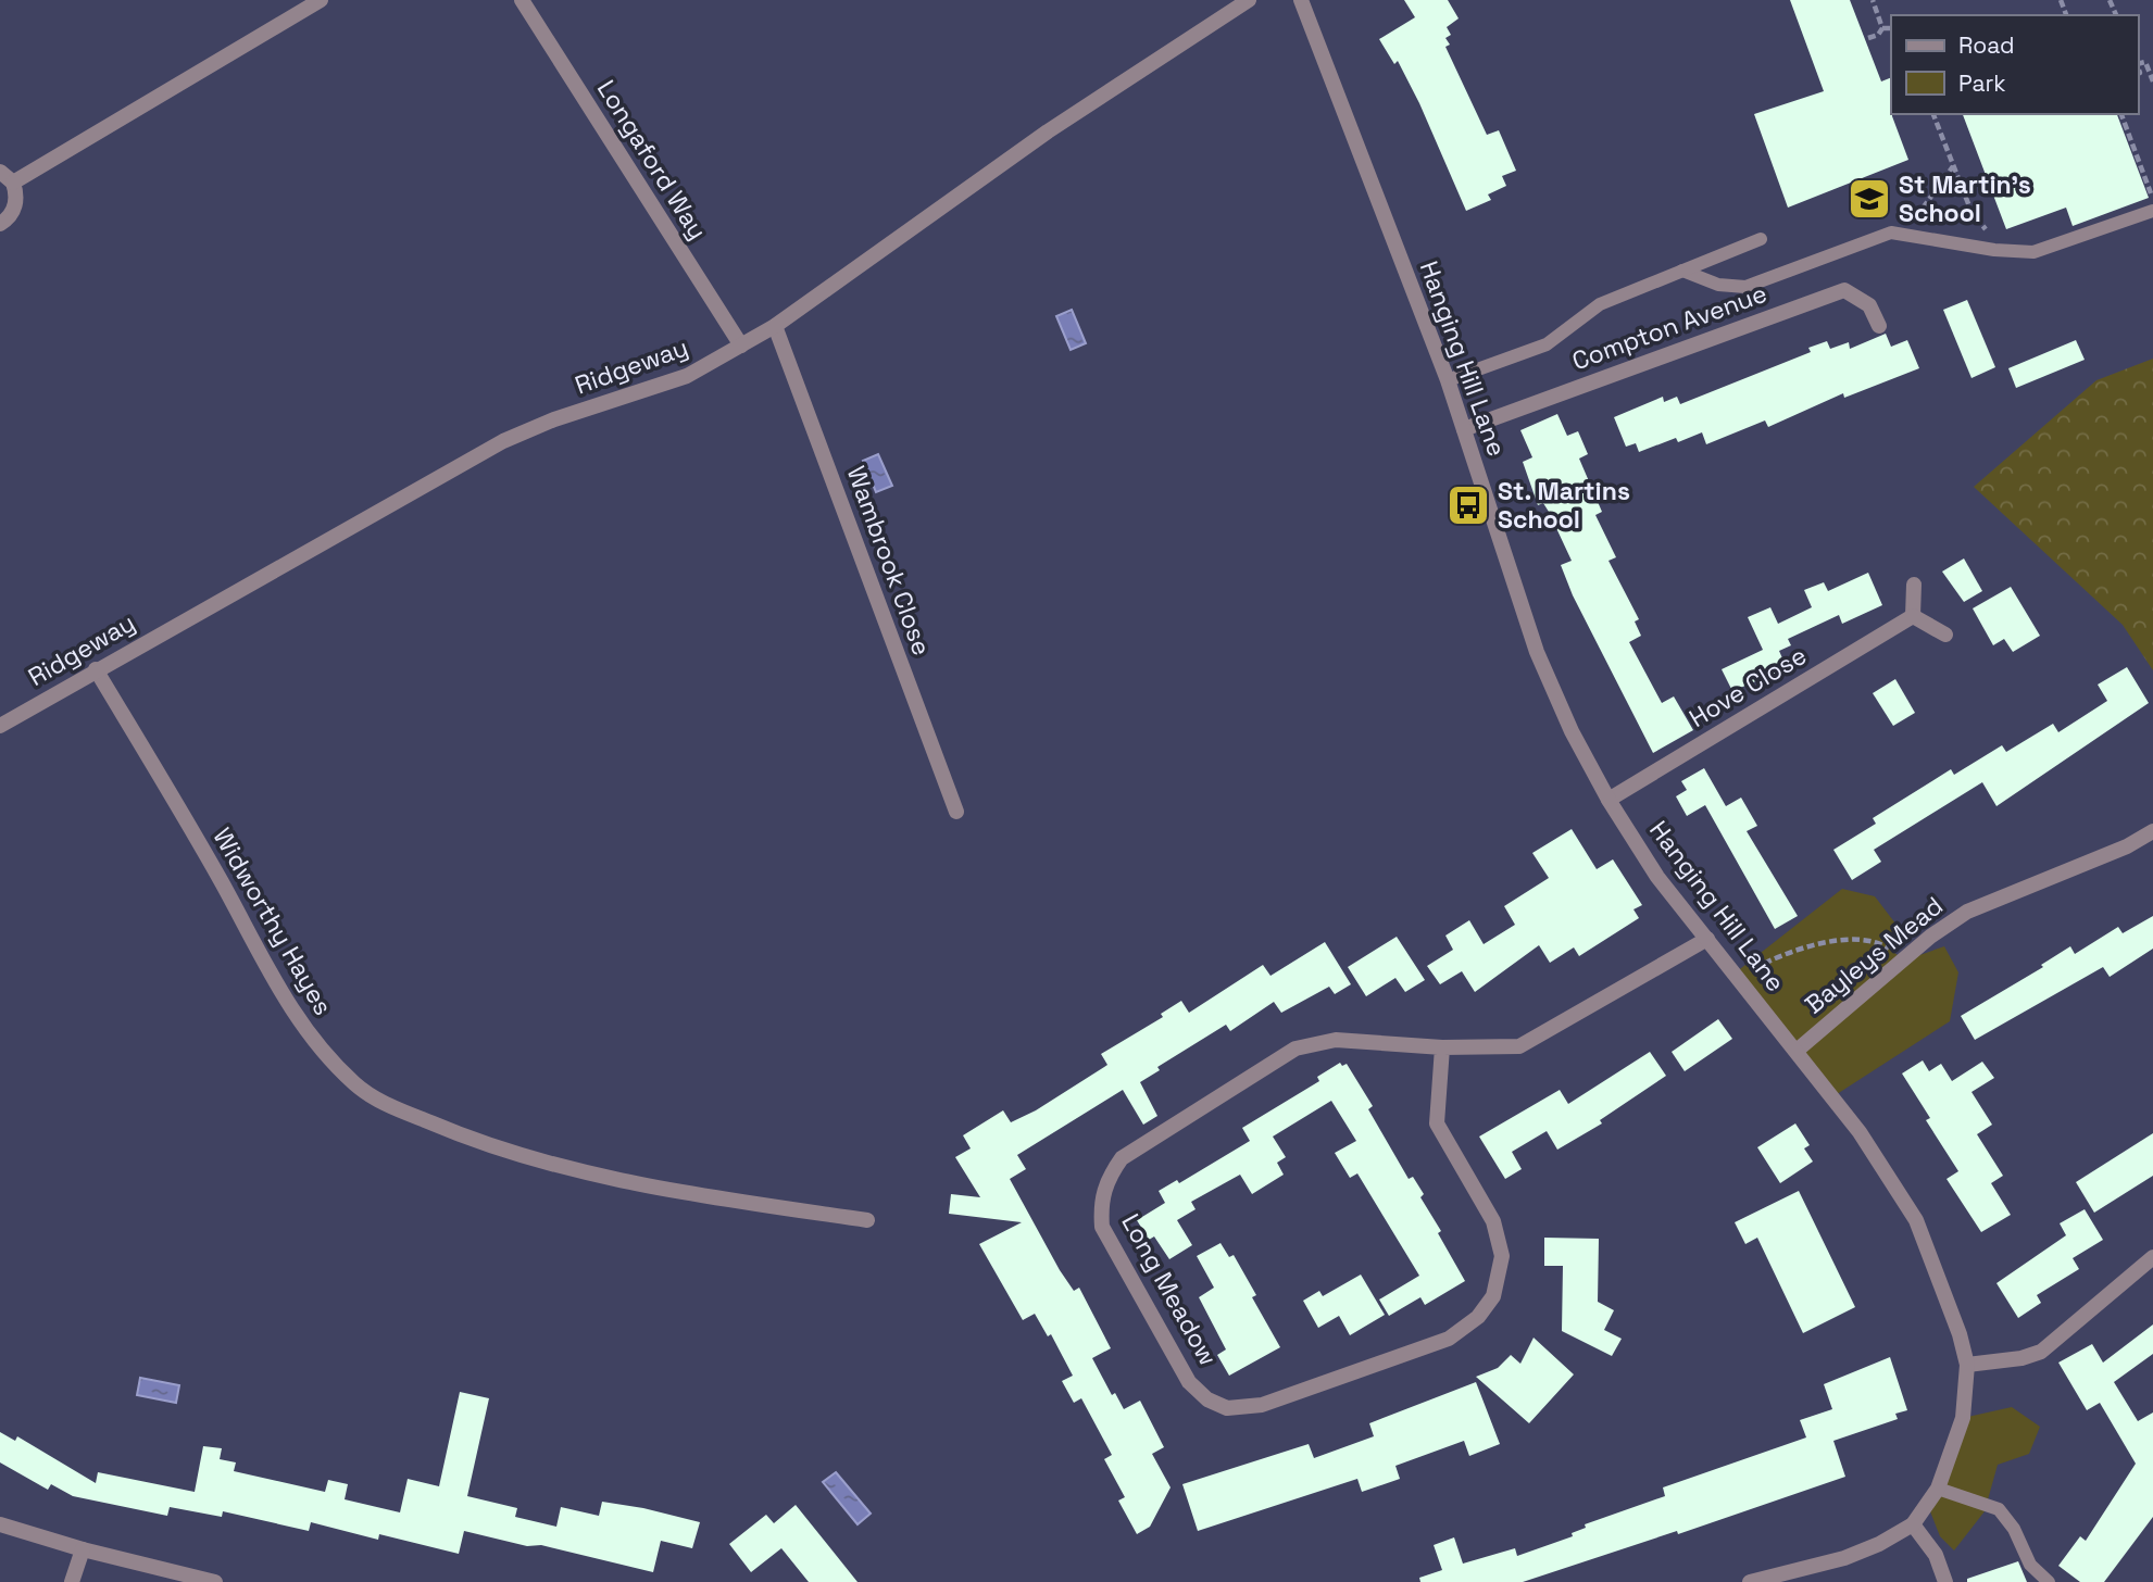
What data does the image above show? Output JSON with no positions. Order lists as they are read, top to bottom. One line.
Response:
{"streets":{"street":["Longaford Way","Compton Avenue","Hanging Hill Lane","Ridgeway","Wambrook Close","Hove Close","Widworthy Hayes","Bayleys Mead","Long Meadow"]},"crossings":[["Longaford Way","Ridgeway"],["Compton Avenue","Hanging Hill Lane"],["Hanging Hill Lane","Hove Close"],["Hanging Hill Lane","Bayleys Mead"],["Hanging Hill Lane","Long Meadow"],["Ridgeway","Wambrook Close"],["Ridgeway","Widworthy Hayes"]],"places":{"school or university":["St Martin's School"],"bus stop":["St. Martins School"]},"legend":["Road","Park"]}
